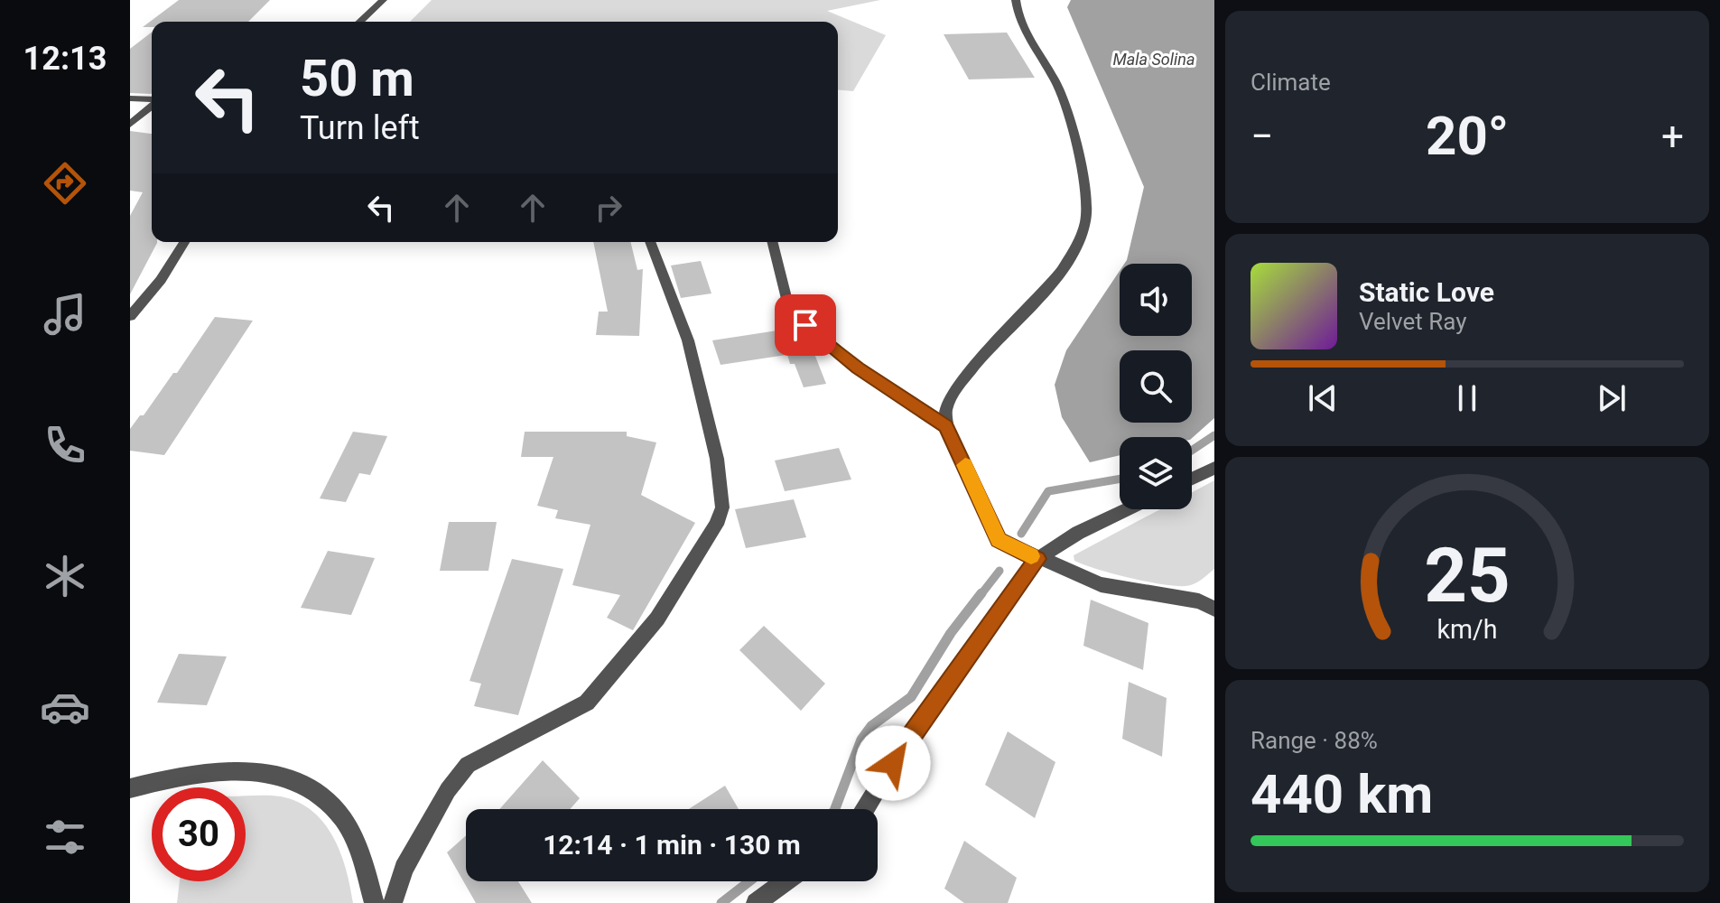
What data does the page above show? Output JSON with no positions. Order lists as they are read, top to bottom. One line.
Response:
{"water":["Mala Solina"],"page":{"tabs":"12:13","tile":["Climate",["Range · 88%","440 km"]],"turn":["50 m","Turn left"],"heat":["−","20°","+"],"song":["Static Love","Velvet Ray"],"limit":"30","trip":"12:14 · 1 min · 130 m","gauge":["25","km/h"]}}
